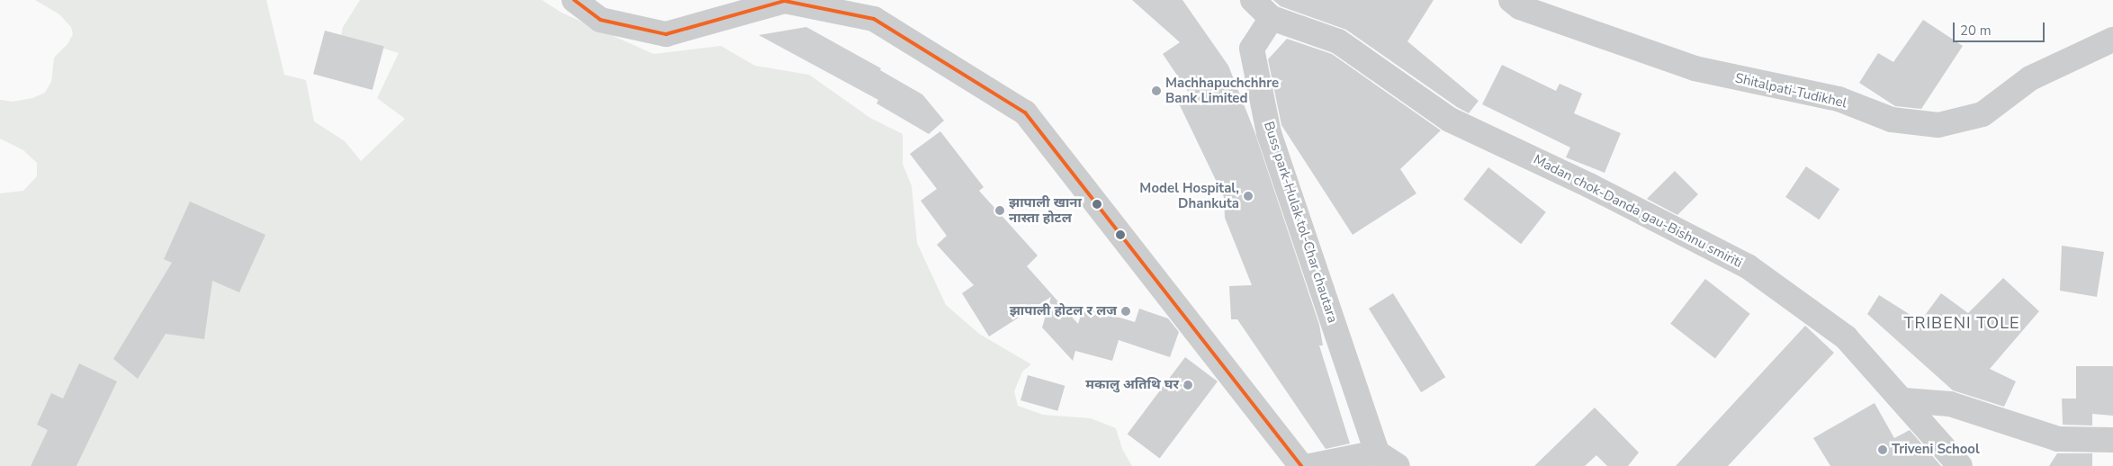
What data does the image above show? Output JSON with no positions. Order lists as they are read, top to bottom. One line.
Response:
{"streets":{"street":["Shitalpati-Tudikhel","Madan chok-Danda gau-Bishnu smiriti","Buss park-Hulak tol-Char chautara"]},"crossings":[["Madan chok-Danda gau-Bishnu smiriti","Buss park-Hulak tol-Char chautara"]],"districts":["TRIBENI TOLE"],"places":["Machhapuchchhre Bank Limited","Model Hospital, Dhankuta","झापाली खाना नास्ता होटल","झापाली होटल र लज","मकालु अतिथि घर","Triveni School"],"scale_bar":"20 m"}
